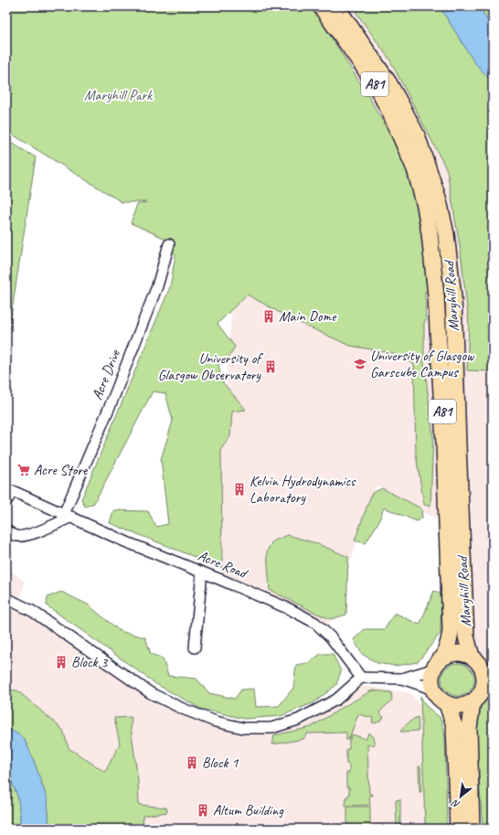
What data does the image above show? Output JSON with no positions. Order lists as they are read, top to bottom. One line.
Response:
{"streets":{"main road":["A81","Maryhill Road"],"street":["Acre Drive","Acre Road"]},"crossings":[["A81","Maryhill Road"],["Acre Drive","Acre Road"]],"parks":["Maryhill Park"],"places":{"building":["Main Dome","University of Glasgow Observatory","Kelvin Hydrodynamics Laboratory","Block 3","Block 1","Altum Building"],"school or university":["University of Glasgow Garscube Campus"],"supermarket":["Acre Store"]},"north":"bottom left"}
